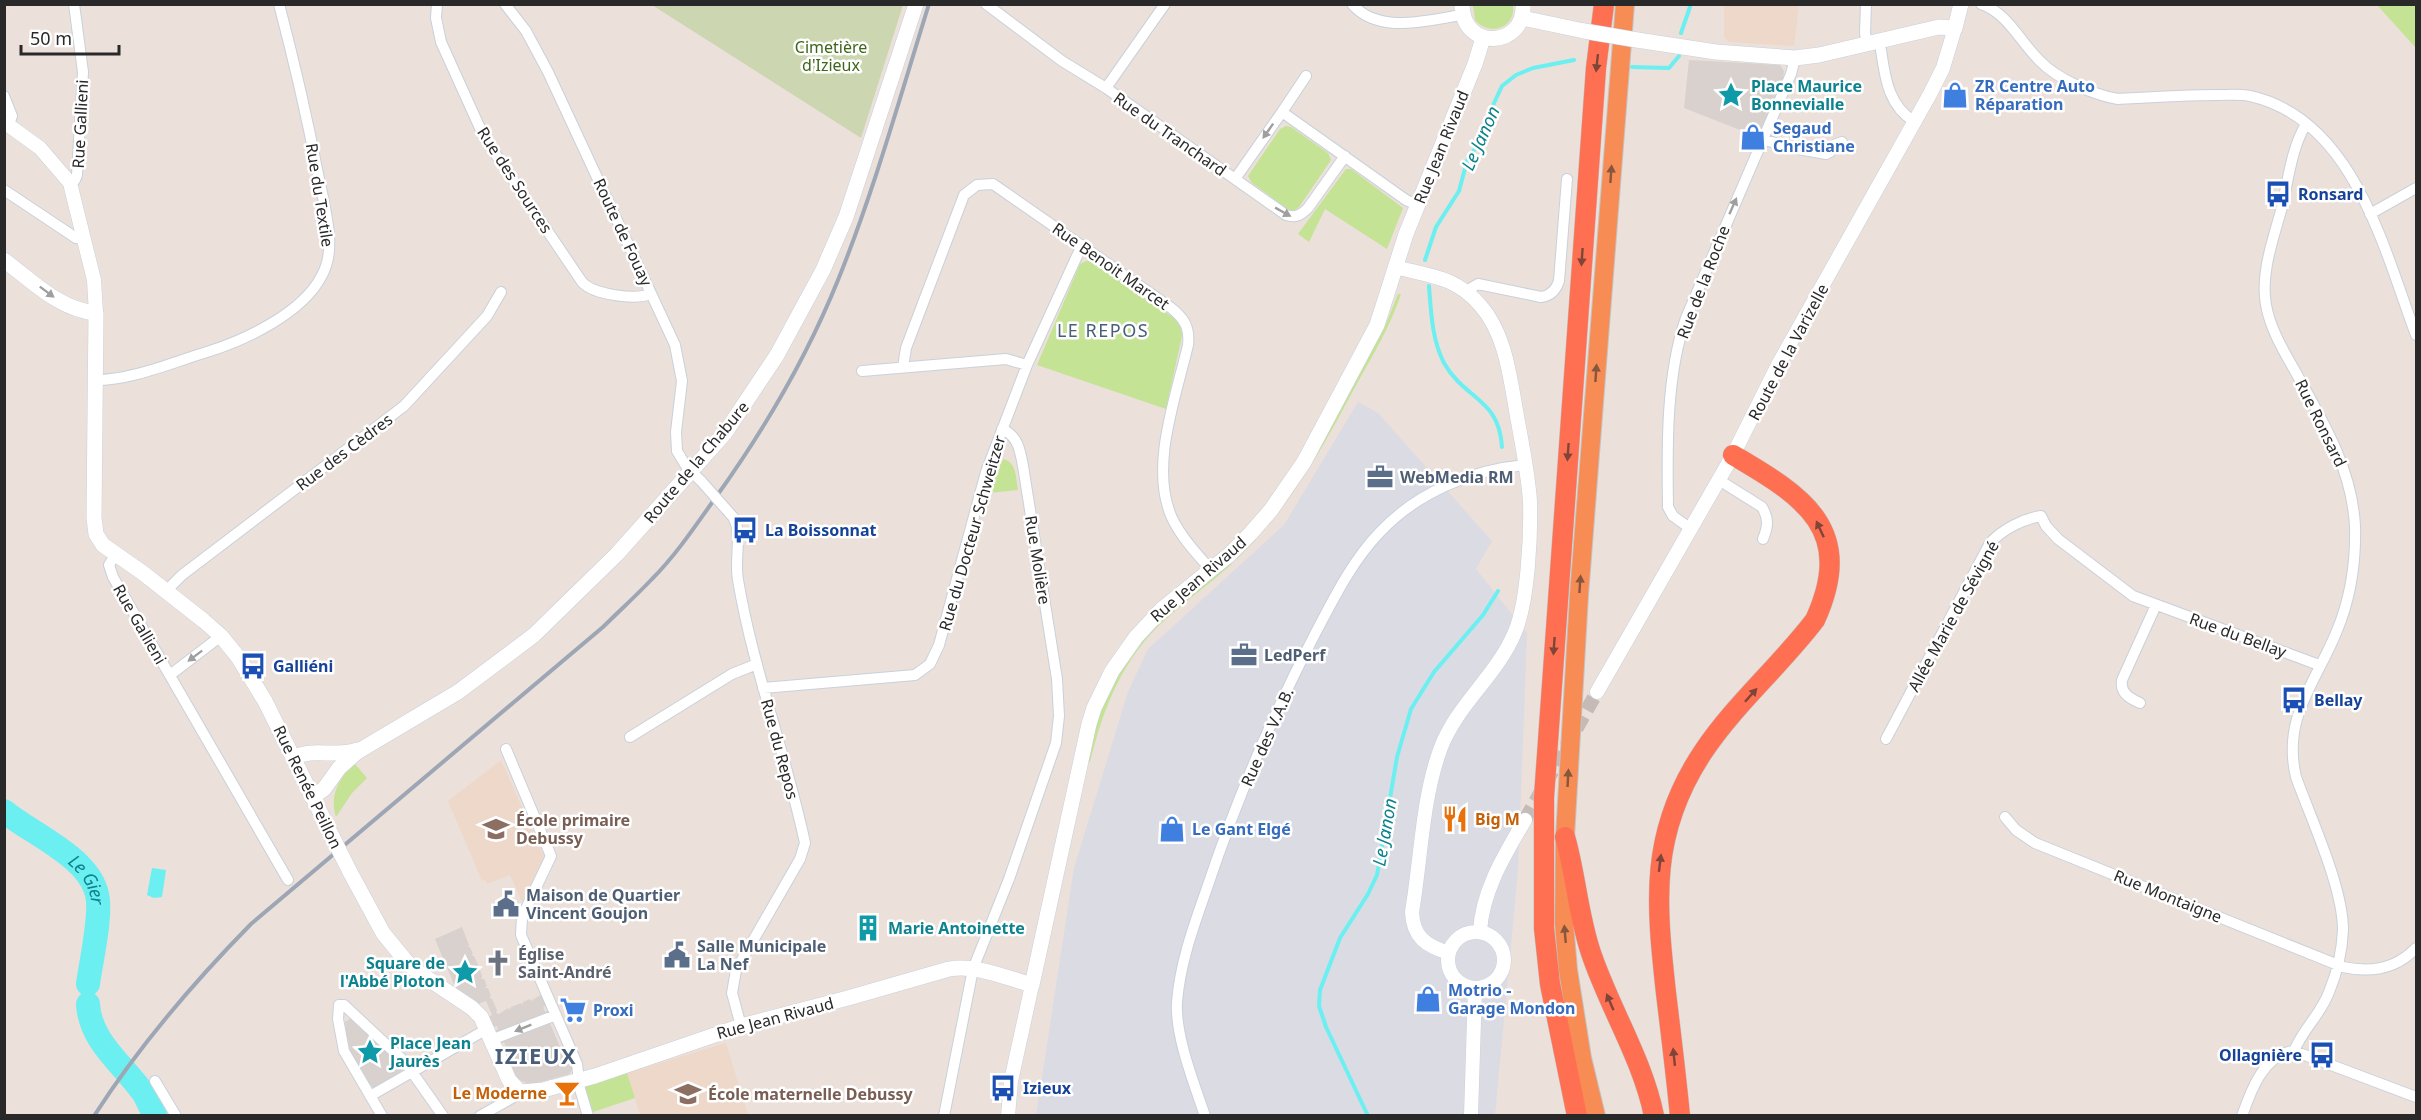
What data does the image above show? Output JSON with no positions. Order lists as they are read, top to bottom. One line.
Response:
{"streets":{"main road":["Rue Gallieni","Rue Jean Rivaud","Route de la Varizelle","Route de la Chabure","Rue Renée Peillon"],"street":["Rue du Tranchard","Rue des Sources","Rue du Textile","Route de Fouay","Rue Benoit Marcet","Rue de la Roche","Rue Ronsard","Rue des Cèdres","Rue du Docteur Schweitzer","Rue Molière","Allée Marie de Sévigné","Rue du Bellay","Rue des V.A.B.","Rue du Repos","Rue Montaigne"]},"crossings":[["Rue Gallieni","Rue du Textile"],["Rue Gallieni","Rue Renée Peillon"],["Rue Jean Rivaud","Rue Benoit Marcet"],["Rue Jean Rivaud","Rue Molière"],["Rue Jean Rivaud","Rue du Repos"],["Rue Jean Rivaud","Rue Renée Peillon"],["Rue des Sources","Route de Fouay"],["Route de Fouay","Route de la Chabure"],["Route de Fouay","Rue du Repos"],["Rue Benoit Marcet","Rue du Docteur Schweitzer"],["Rue de la Roche","Route de la Varizelle"],["Rue Ronsard","Rue du Bellay"],["Rue Ronsard","Rue Montaigne"],["Rue des Cèdres","Rue Renée Peillon"],["Route de la Chabure","Rue du Repos"],["Route de la Chabure","Rue Renée Peillon"],["Rue du Docteur Schweitzer","Rue Molière"],["Rue du Docteur Schweitzer","Rue du Repos"],["Allée Marie de Sévigné","Rue du Bellay"]],"one_way":["Rue de la Roche"],"districts":["LE REPOS","IZIEUX"],"water":["Le Janon","Le Gier"],"parks":["Cimetière d'Izieux"],"places":{"place":["Place Maurice Bonnevialle","Square de l'Abbé Ploton","Place Jean Jaurès"],"shop":["ZR Centre Auto Réparation","Segaud Christiane","Le Gant Elgé","Motrio - Garage Mondon"],"bus stop":["Ronsard","La Boissonnat","Galliéni","Bellay","Ollagnière","Izieux"],"office":["WebMedia RM","LedPerf"],"restaurant":["Big M"],"school or university":["École primaire Debussy","École maternelle Debussy"],"public building":["Maison de Quartier Vincent Goujon","Salle Municipale La Nef"],"building":["Marie Antoinette"],"church":["Église Saint-André"],"supermarket":["Proxi"],"bar":["Le Moderne"]},"scale_bar":"50 m"}
